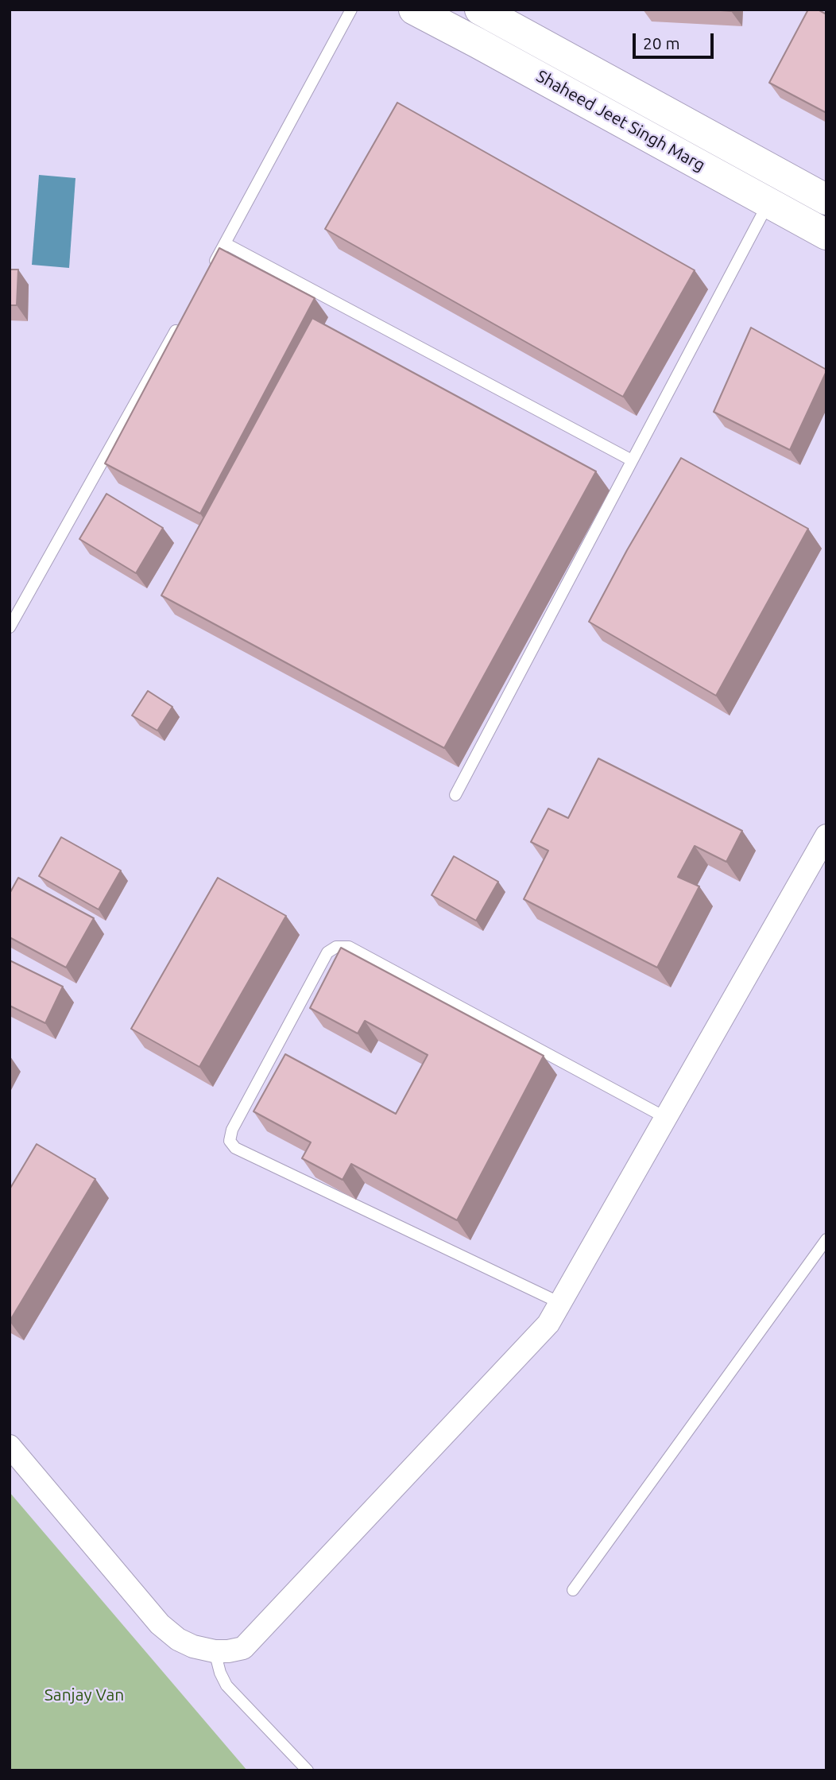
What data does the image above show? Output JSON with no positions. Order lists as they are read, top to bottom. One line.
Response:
{"streets":{"main road":["Shaheed Jeet Singh Marg"]},"parks":["Sanjay Van"],"scale_bar":"20 m"}
